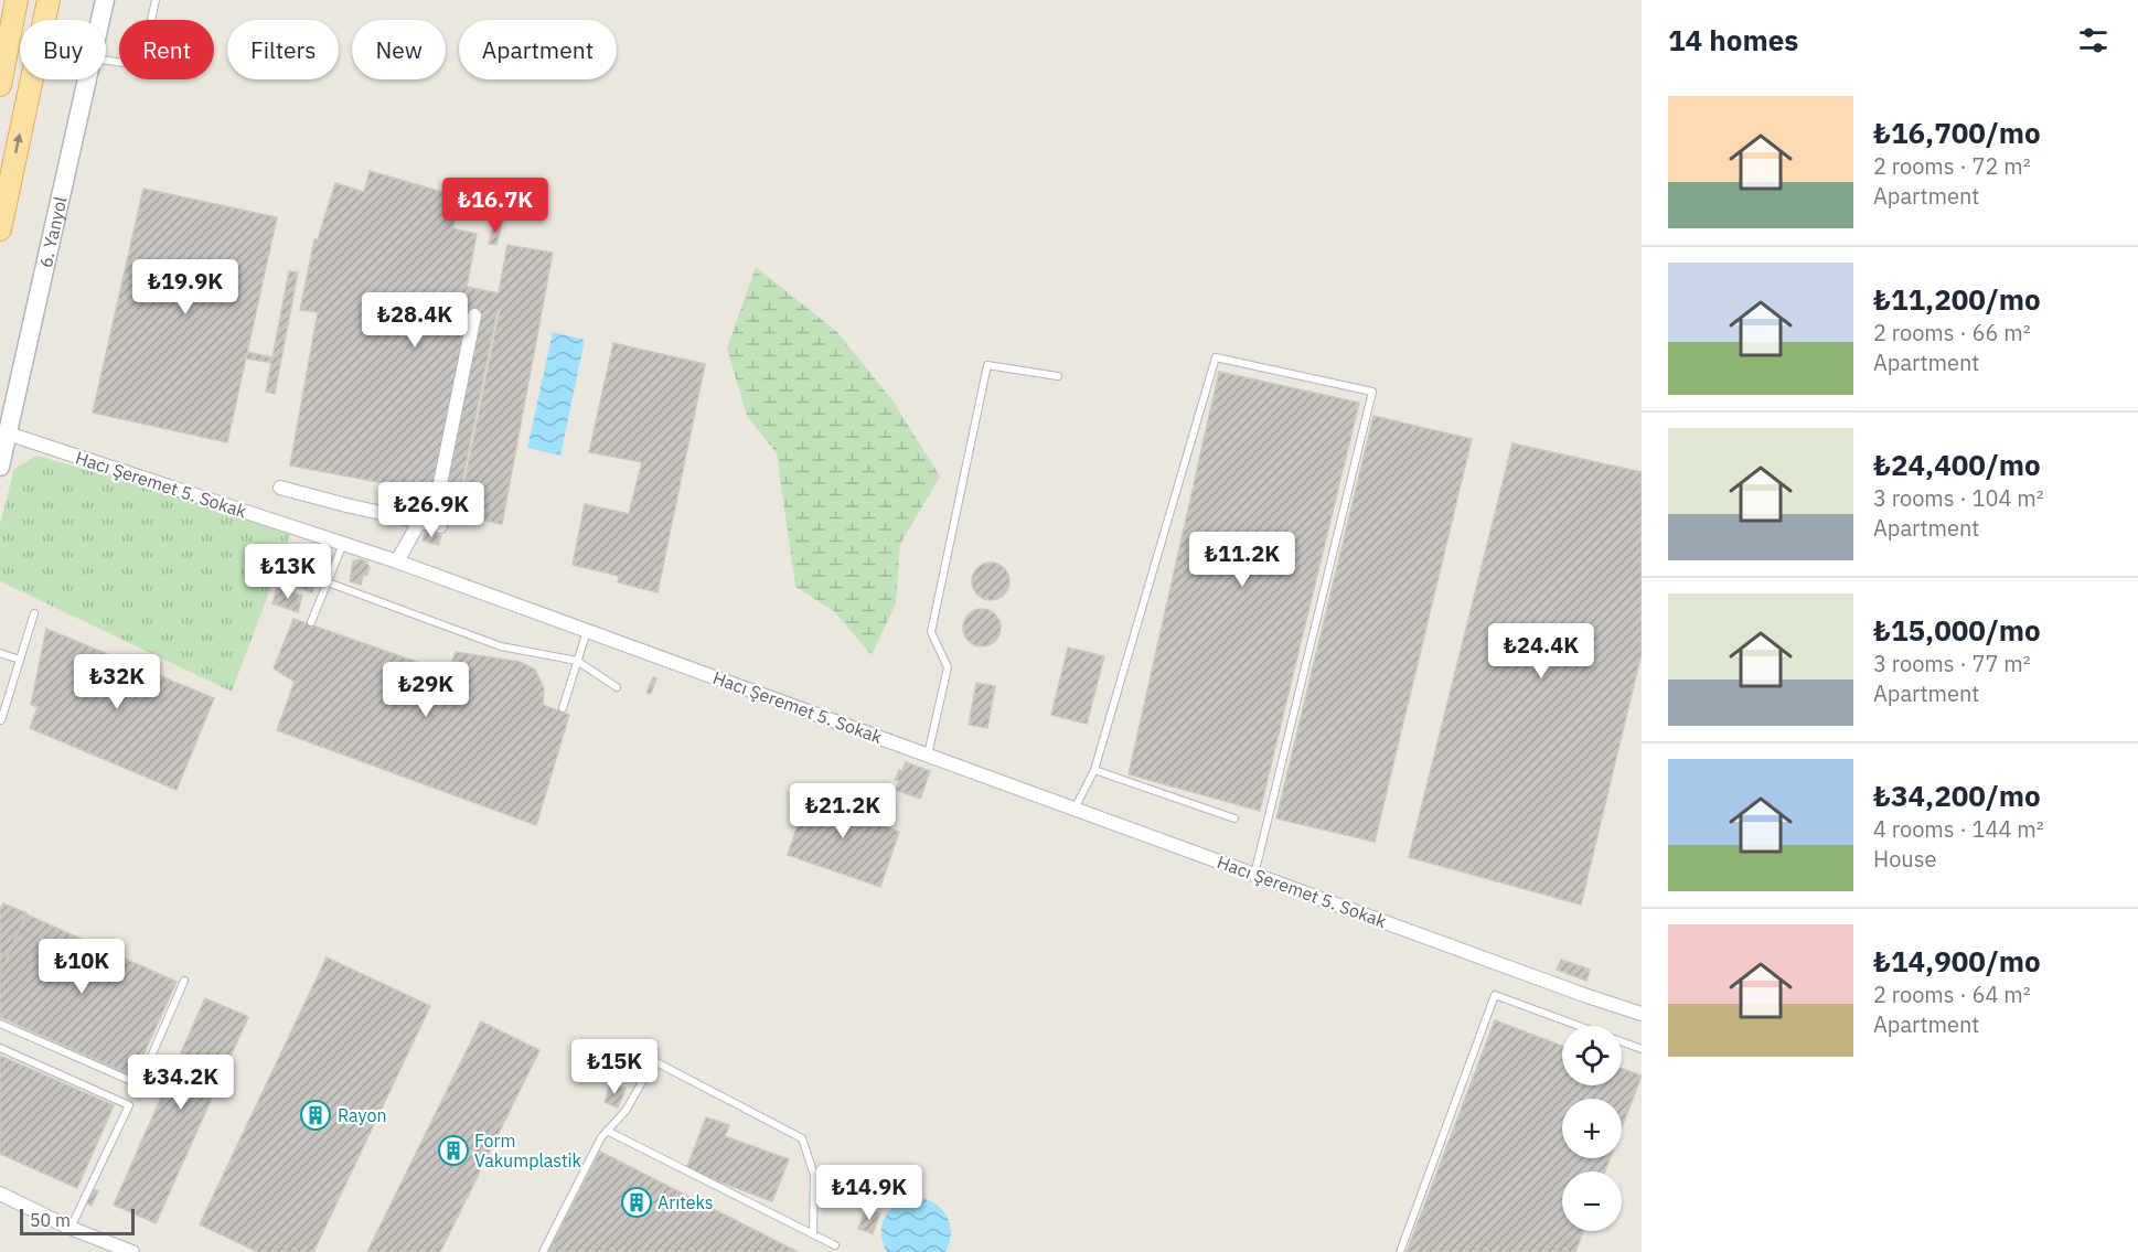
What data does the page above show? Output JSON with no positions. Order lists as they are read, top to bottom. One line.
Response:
{"streets":{"main road":["6. Yanyol"],"street":["Hacı Şeremet 5. Sokak"]},"crossings":[["6. Yanyol","Hacı Şeremet 5. Sokak"]],"places":{"building":["Rayon","Form Vakumplastik","Arıteks"]},"scale_bar":"50 m","page":{"heading":"14 homes","chip":["Buy","Rent","Filters","New","Apartment"],"list":[{"name":"₺16,700/mo","note":"2 rooms · 72 m² · Apartment"},{"name":"₺11,200/mo","note":"2 rooms · 66 m² · Apartment"},{"name":"₺24,400/mo","note":"3 rooms · 104 m² · Apartment"},{"name":"₺15,000/mo","note":"3 rooms · 77 m² · Apartment"},{"name":"₺34,200/mo","note":"4 rooms · 144 m² · House"},{"name":"₺14,900/mo","note":"2 rooms · 64 m² · Apartment"}],"price":["₺16.7K","₺19.9K","₺28.4K","₺26.9K","₺11.2K","₺13K","₺24.4K","₺32K","₺29K","₺21.2K","₺10K","₺15K","₺34.2K","₺14.9K"],"map_buttons":["+","−"],"scale":"50 m"}}
